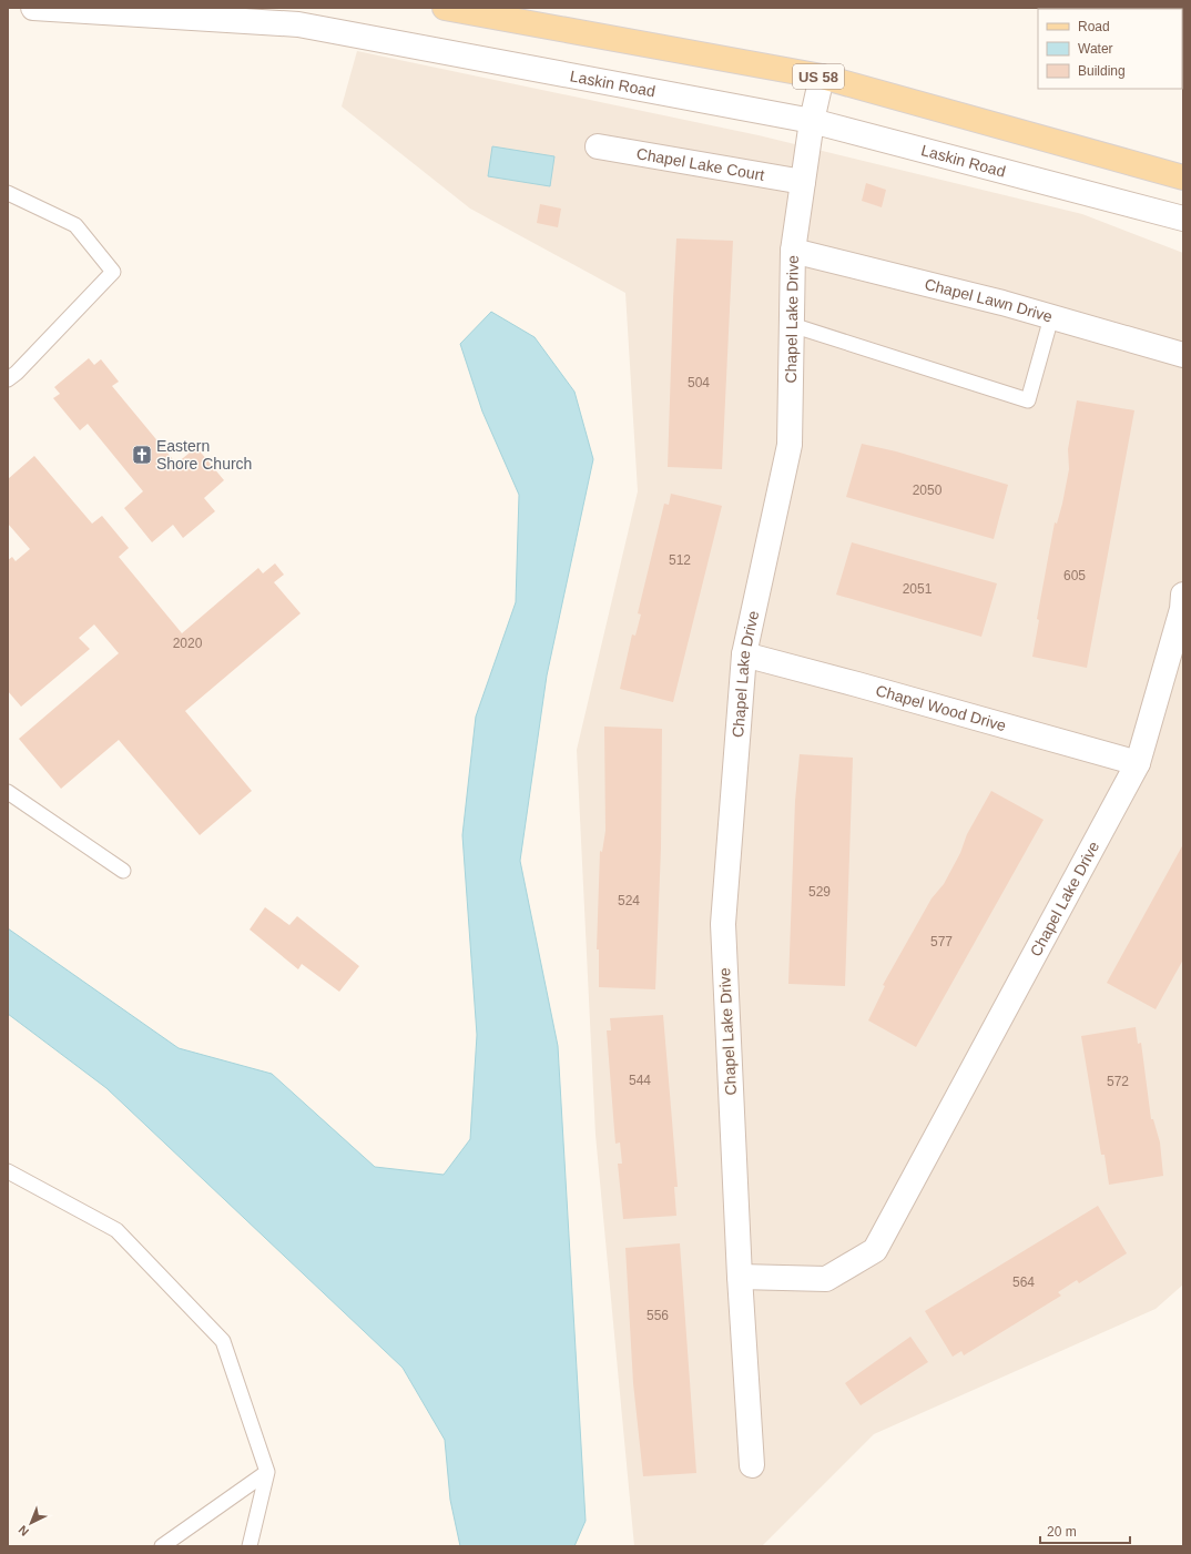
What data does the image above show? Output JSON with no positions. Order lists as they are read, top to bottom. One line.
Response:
{"streets":{"main road":["US 58"],"street":["Laskin Road","Chapel Lake Court","Chapel Lawn Drive","Chapel Lake Drive","Chapel Wood Drive"]},"crossings":[["US 58","Chapel Lake Drive"],["Laskin Road","Chapel Lake Drive"],["Chapel Lake Court","Chapel Lake Drive"],["Chapel Lawn Drive","Chapel Lake Drive"],["Chapel Lake Drive","Chapel Wood Drive"]],"places":{"church":["Eastern Shore Church"]},"house_numbers":["504","2050","512","605","2051","2020","529","524","577","544","572","564","556"],"legend":["Road","Water","Building"],"scale_bar":"20 m","north":"bottom left"}
